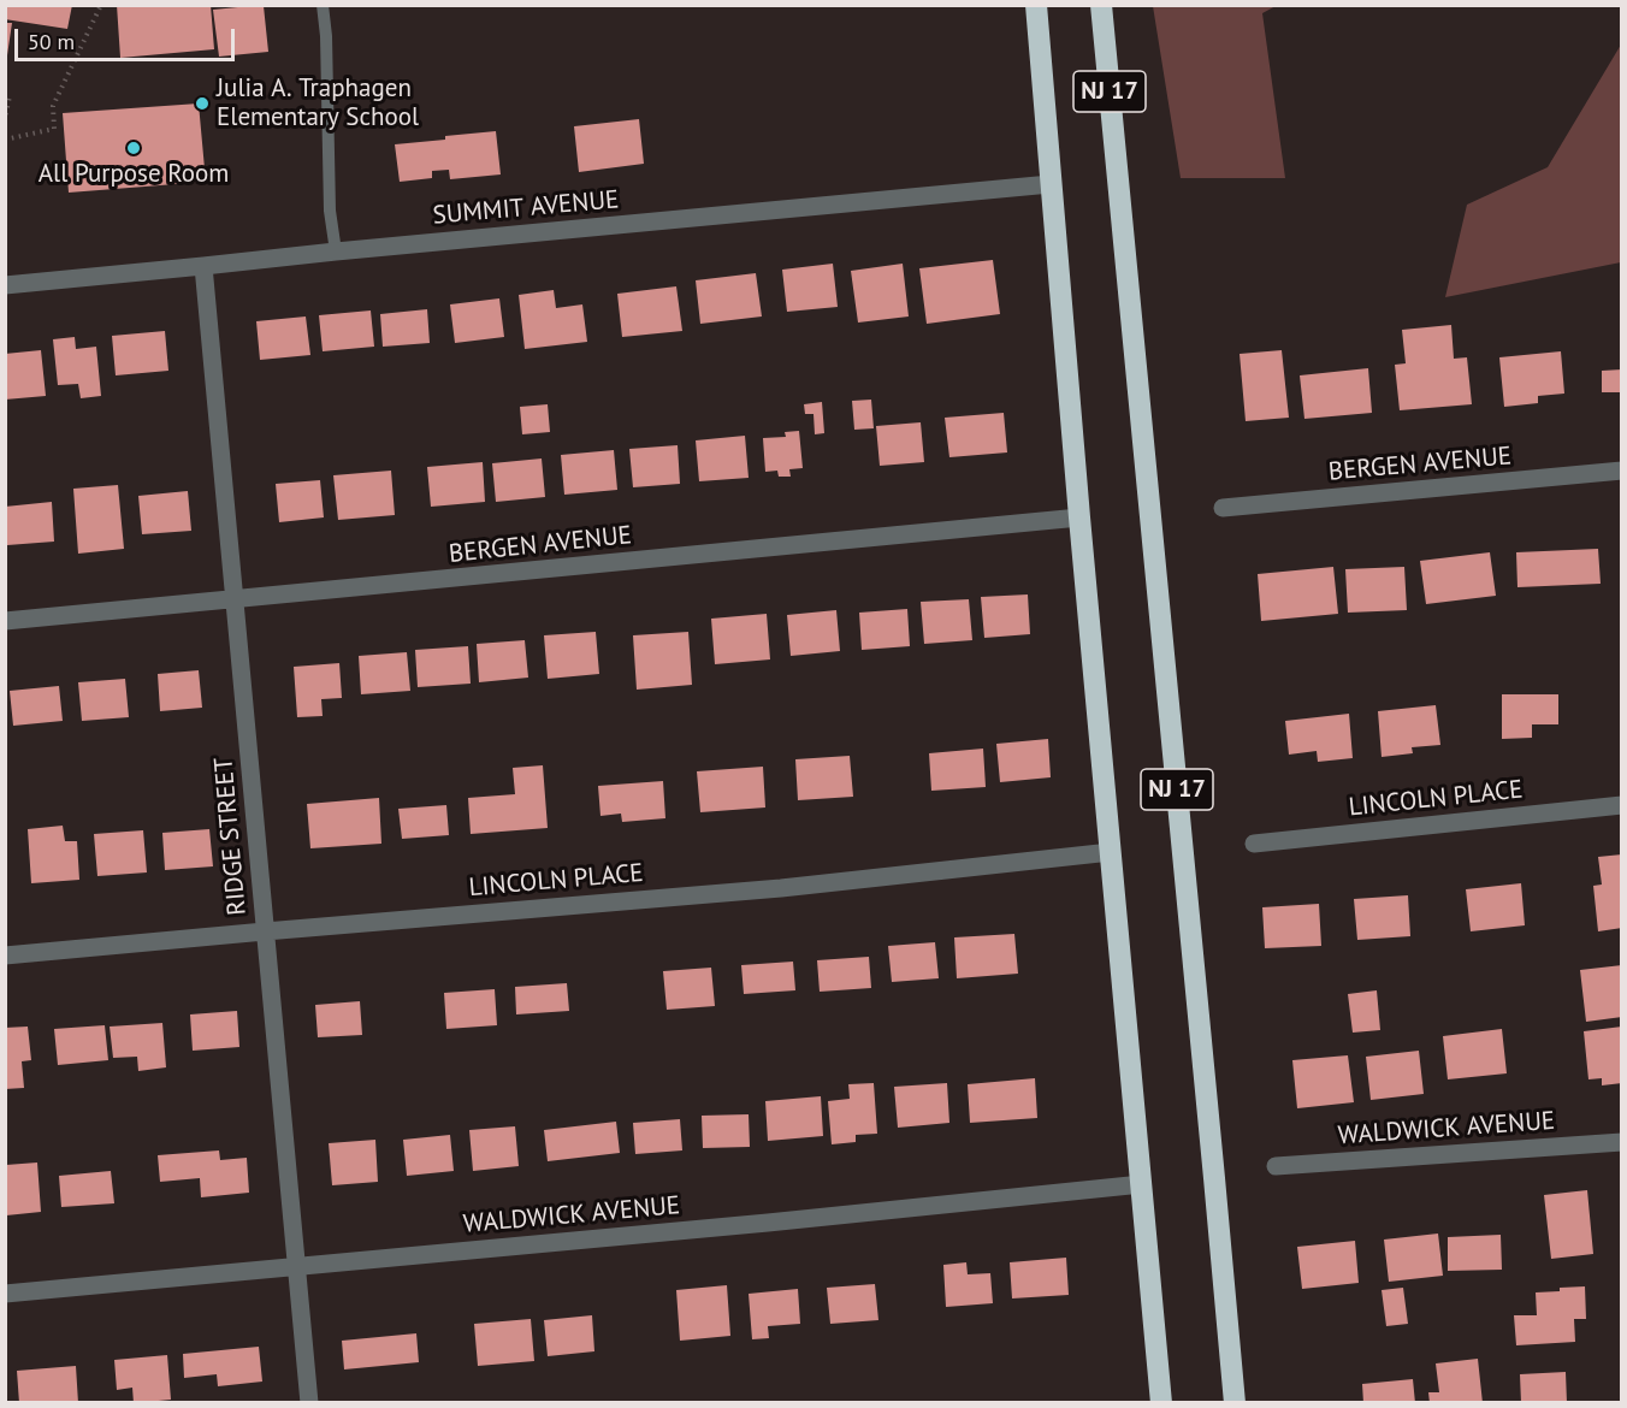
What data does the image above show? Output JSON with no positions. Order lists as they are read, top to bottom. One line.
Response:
{"streets":{"highway":["NJ 17"],"street":["SUMMIT AVENUE","BERGEN AVENUE","LINCOLN PLACE","RIDGE STREET","WALDWICK AVENUE"]},"crossings":[["NJ 17","SUMMIT AVENUE"],["NJ 17","BERGEN AVENUE"],["NJ 17","LINCOLN PLACE"],["NJ 17","WALDWICK AVENUE"],["SUMMIT AVENUE","RIDGE STREET"],["BERGEN AVENUE","RIDGE STREET"],["LINCOLN PLACE","RIDGE STREET"],["RIDGE STREET","WALDWICK AVENUE"]],"places":["Julia A. Traphagen Elementary School","All Purpose Room"],"scale_bar":"50 m"}
